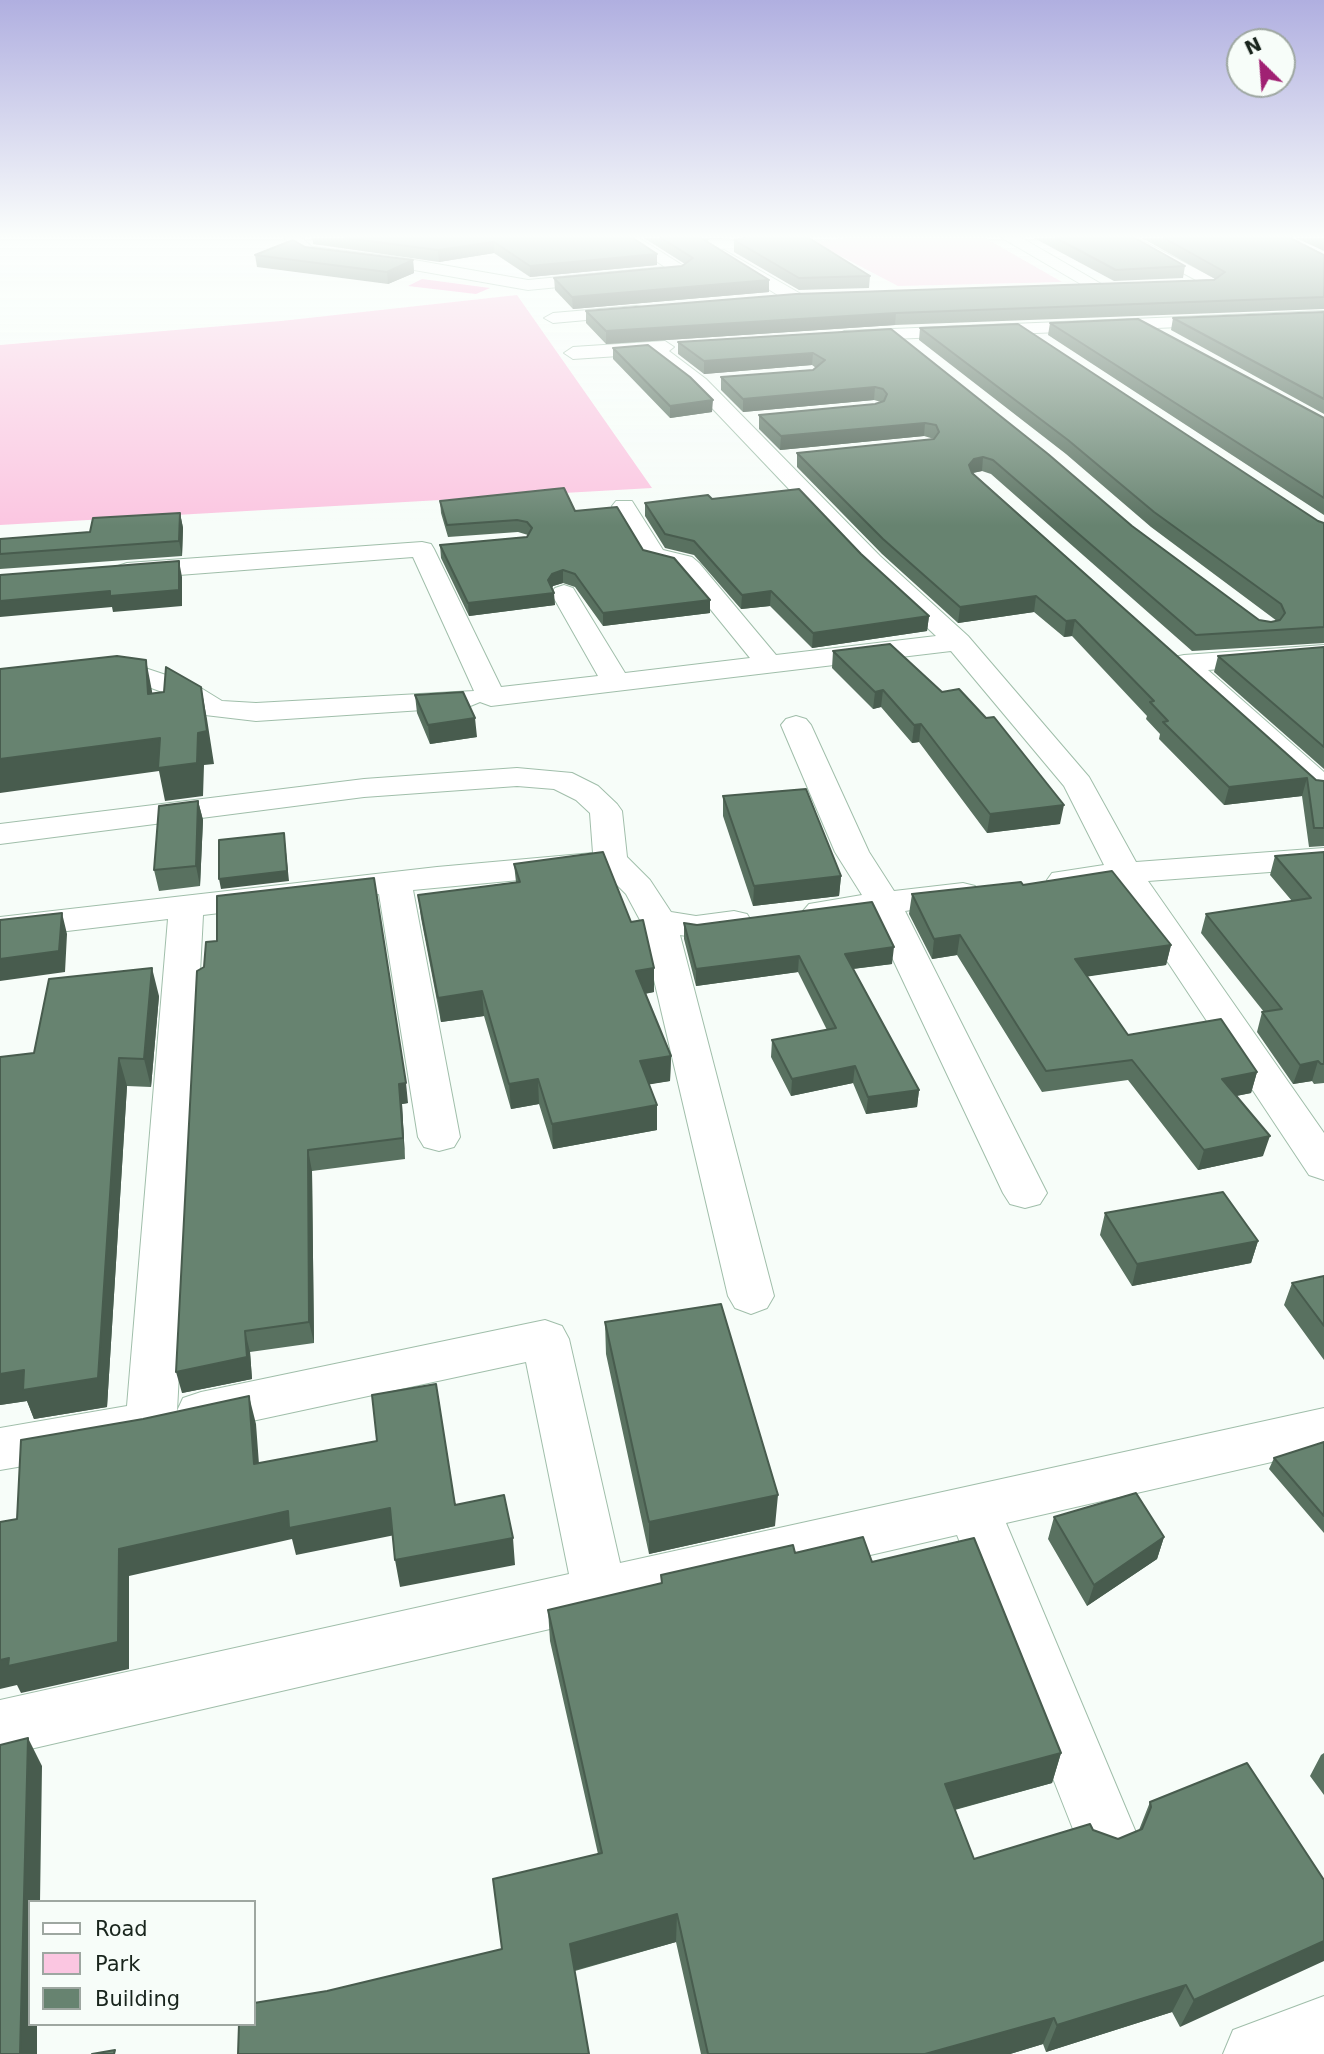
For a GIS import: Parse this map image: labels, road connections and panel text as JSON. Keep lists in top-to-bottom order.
{
  "legend": ["Road", "Park", "Building"],
  "north": "top left"
}
